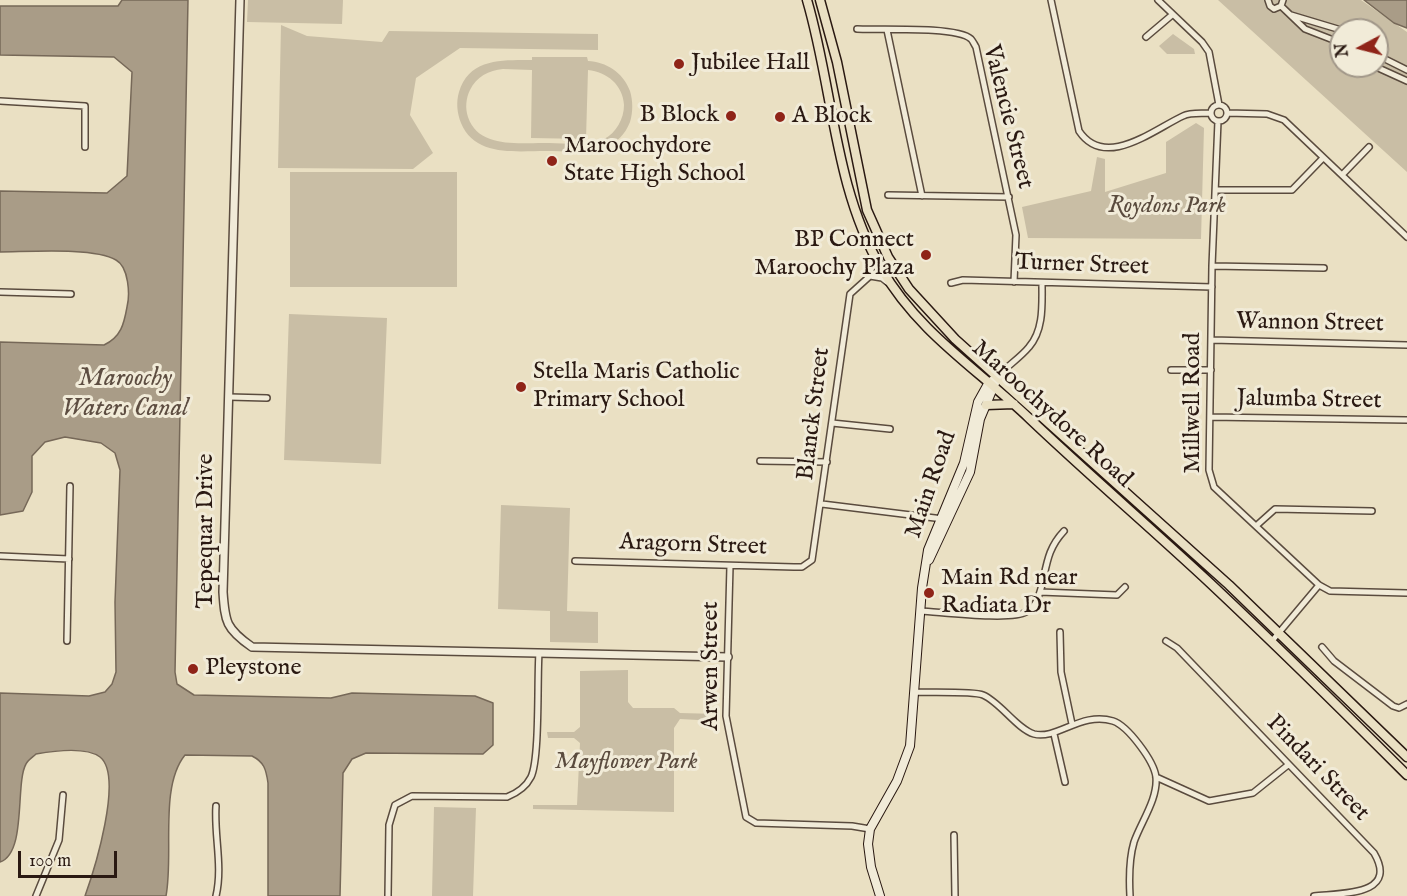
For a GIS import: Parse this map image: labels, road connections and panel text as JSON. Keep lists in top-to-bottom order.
{
  "streets": {
    "main road": ["Maroochydore Road", "Main Road"],
    "street": [
      "Valencie Street",
      "Turner Street",
      "Wannon Street",
      "Jalumba Street",
      "Millwell Road",
      "Blanck Street",
      "Tepequar Drive",
      "Aragorn Street",
      "Arwen Street",
      "Pindari Street"
    ]
  },
  "crossings": [
    ["Valencie Street", "Turner Street"],
    ["Turner Street", "Millwell Road"],
    ["Wannon Street", "Millwell Road"],
    ["Jalumba Street", "Millwell Road"],
    ["Blanck Street", "Aragorn Street"],
    ["Maroochydore Road", "Main Road"],
    ["Main Road", "Arwen Street"],
    ["Tepequar Drive", "Arwen Street"],
    ["Aragorn Street", "Arwen Street"]
  ],
  "water": ["Maroochy Waters Canal"],
  "parks": ["Roydons Park", "Mayflower Park"],
  "places": [
    "Jubilee Hall",
    "B Block",
    "A Block",
    "Maroochydore State High School",
    "BP Connect Maroochy Plaza",
    "Stella Maris Catholic Primary School",
    "Main Rd near Radiata Dr",
    "Pleystone"
  ],
  "scale_bar": "100 m",
  "north": "left"
}
